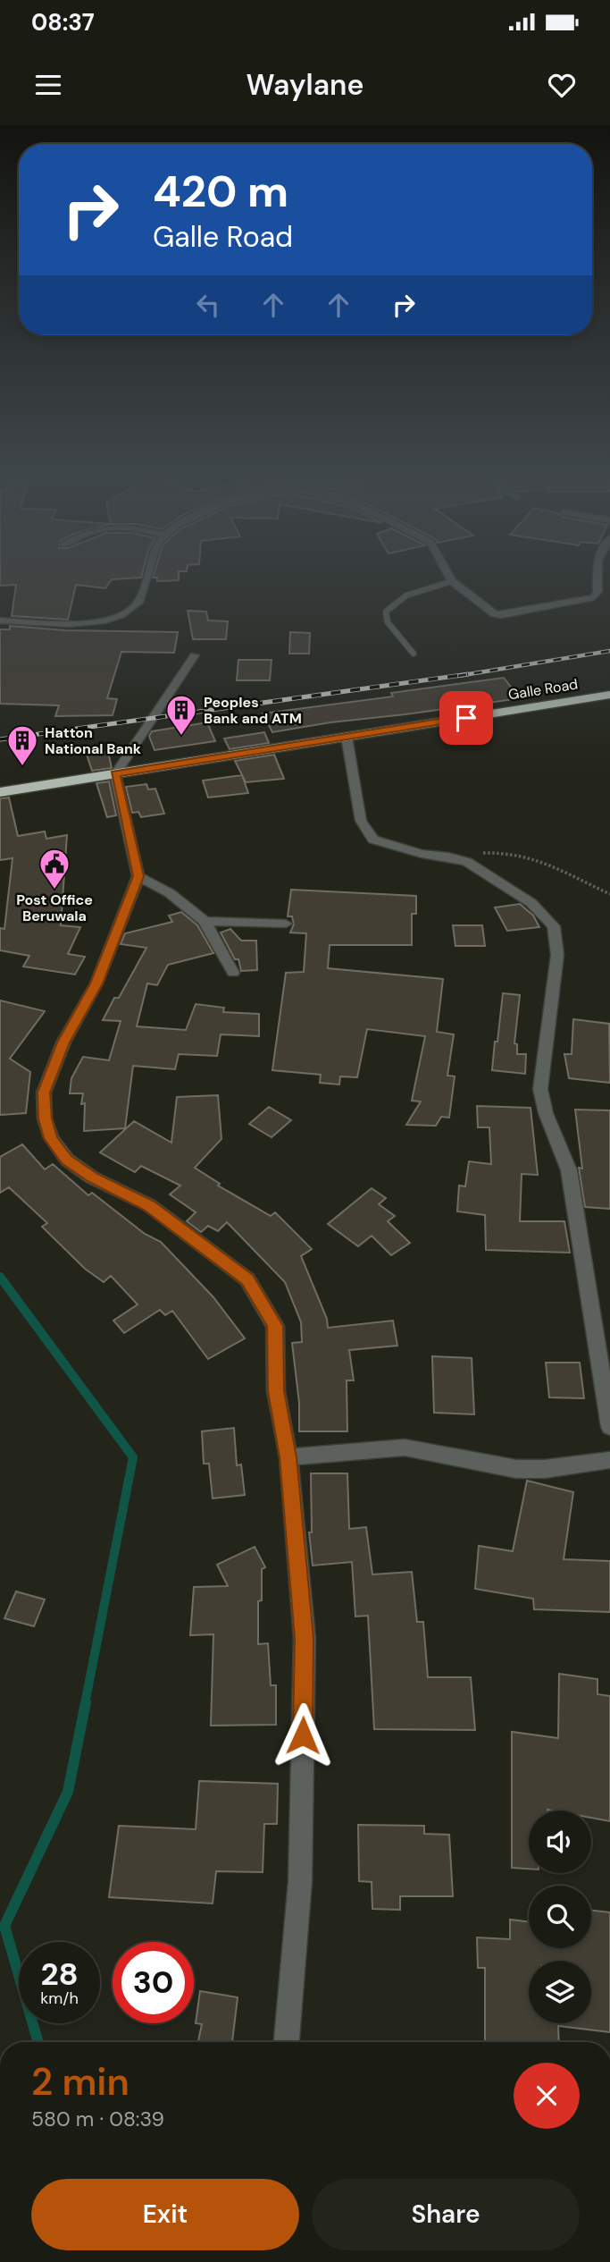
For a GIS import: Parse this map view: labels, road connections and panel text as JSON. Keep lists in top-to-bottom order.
{
  "streets": {
    "highway": ["Galle Road"]
  },
  "places": {
    "building": ["Peoples Bank and ATM", "Hatton National Bank"],
    "public building": ["Post Office Beruwala"]
  },
  "page": {
    "status": "08:37",
    "header": "Waylane",
    "turn": ["420 m", "Galle Road"],
    "speed": "28 km/h",
    "limit": "30",
    "heading": ["2 min", "580 m · 08:39"],
    "buttons": ["Exit", "Share"]
  }
}
